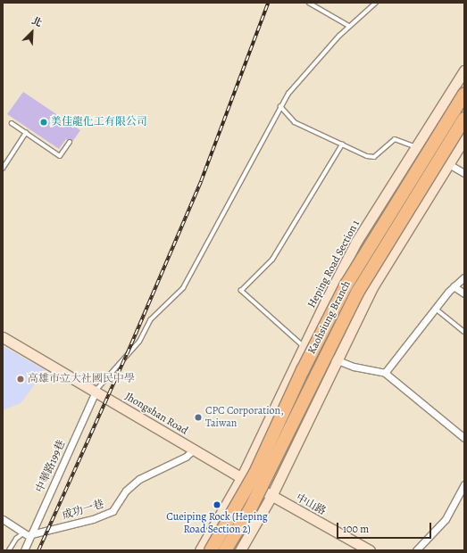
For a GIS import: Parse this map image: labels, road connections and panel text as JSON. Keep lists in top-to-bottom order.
{
  "streets": {
    "highway": ["Kaohsiung Branch"],
    "street": [
      "Heping Road Section 1",
      "Jhongshan Road",
      "中華路199巷",
      "中山路",
      "成功一巷"
    ]
  },
  "crossings": [
    ["Heping Road Section 1", "Jhongshan Road"],
    ["Heping Road Section 1", "中山路"],
    ["Jhongshan Road", "中華路199巷"],
    ["Jhongshan Road", "中山路"],
    ["Jhongshan Road", "成功一巷"],
    ["中華路199巷", "成功一巷"]
  ],
  "places": [
    "美佳龍化工有限公司",
    "高雄市立大社國民中學",
    "CPC Corporation, Taiwan",
    "Cueiping Rock (Heping Road Section 2)"
  ],
  "scale_bar": "100 m",
  "north": "top right"
}
